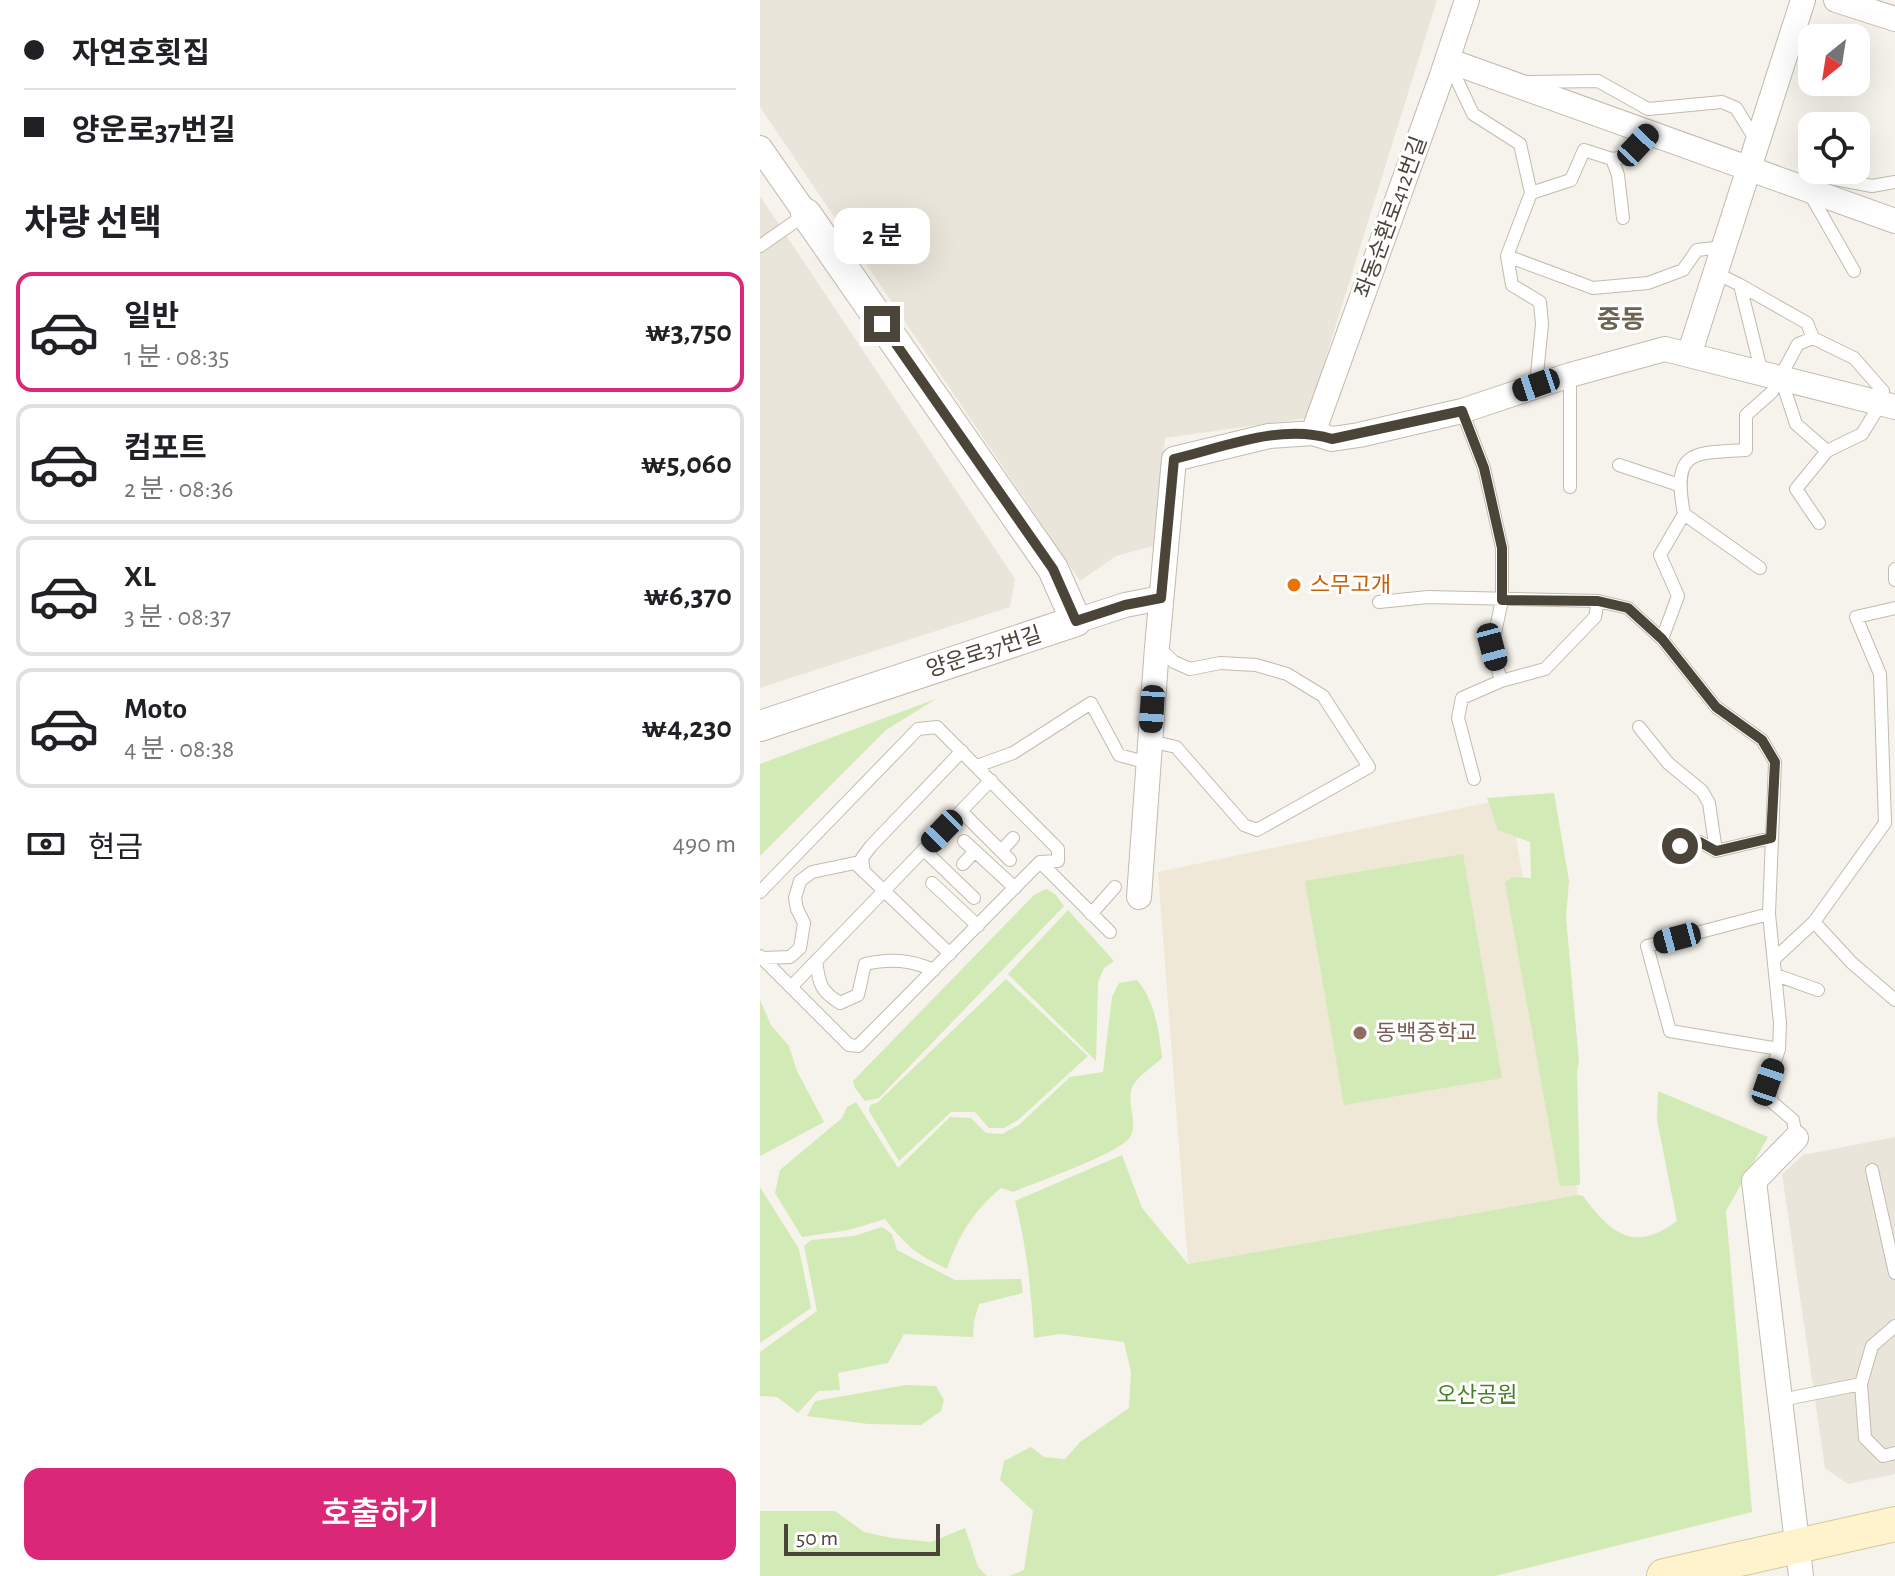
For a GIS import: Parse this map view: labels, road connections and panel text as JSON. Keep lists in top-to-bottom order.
{
  "streets": {
    "street": ["좌동순환로412번길", "양운로37번길"]
  },
  "districts": ["중동"],
  "parks": ["오산공원"],
  "places": ["스무고개", "동백중학교"],
  "scale_bar": "50 m",
  "north": "bottom left",
  "page": {
    "banner": ["자연호횟집", "양운로37번길"],
    "heading": "차량 선택",
    "bubble": "2 분",
    "list": [
      {
        "name": "일반",
        "note": "1 분 · 08:35",
        "value": "₩3,750"
      },
      {
        "name": "컴포트",
        "note": "2 분 · 08:36",
        "value": "₩5,060"
      },
      {
        "name": "XL",
        "note": "3 분 · 08:37",
        "value": "₩6,370"
      },
      {
        "name": "Moto",
        "note": "4 분 · 08:38",
        "value": "₩4,230"
      }
    ],
    "pay": ["현금", "490 m"],
    "buttons": "호출하기",
    "scale": "50 m"
  }
}
